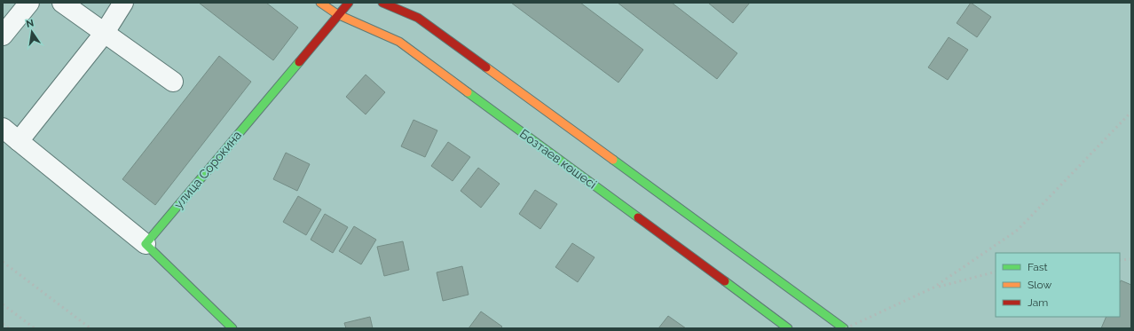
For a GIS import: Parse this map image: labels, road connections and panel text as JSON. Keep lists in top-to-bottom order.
{
  "streets": {
    "main road": ["Бозтаев көшесі", "улица Сорокина"]
  },
  "crossings": [
    ["Бозтаев көшесі", "улица Сорокина"]
  ],
  "legend": ["Fast", "Slow", "Jam"],
  "north": "top"
}
